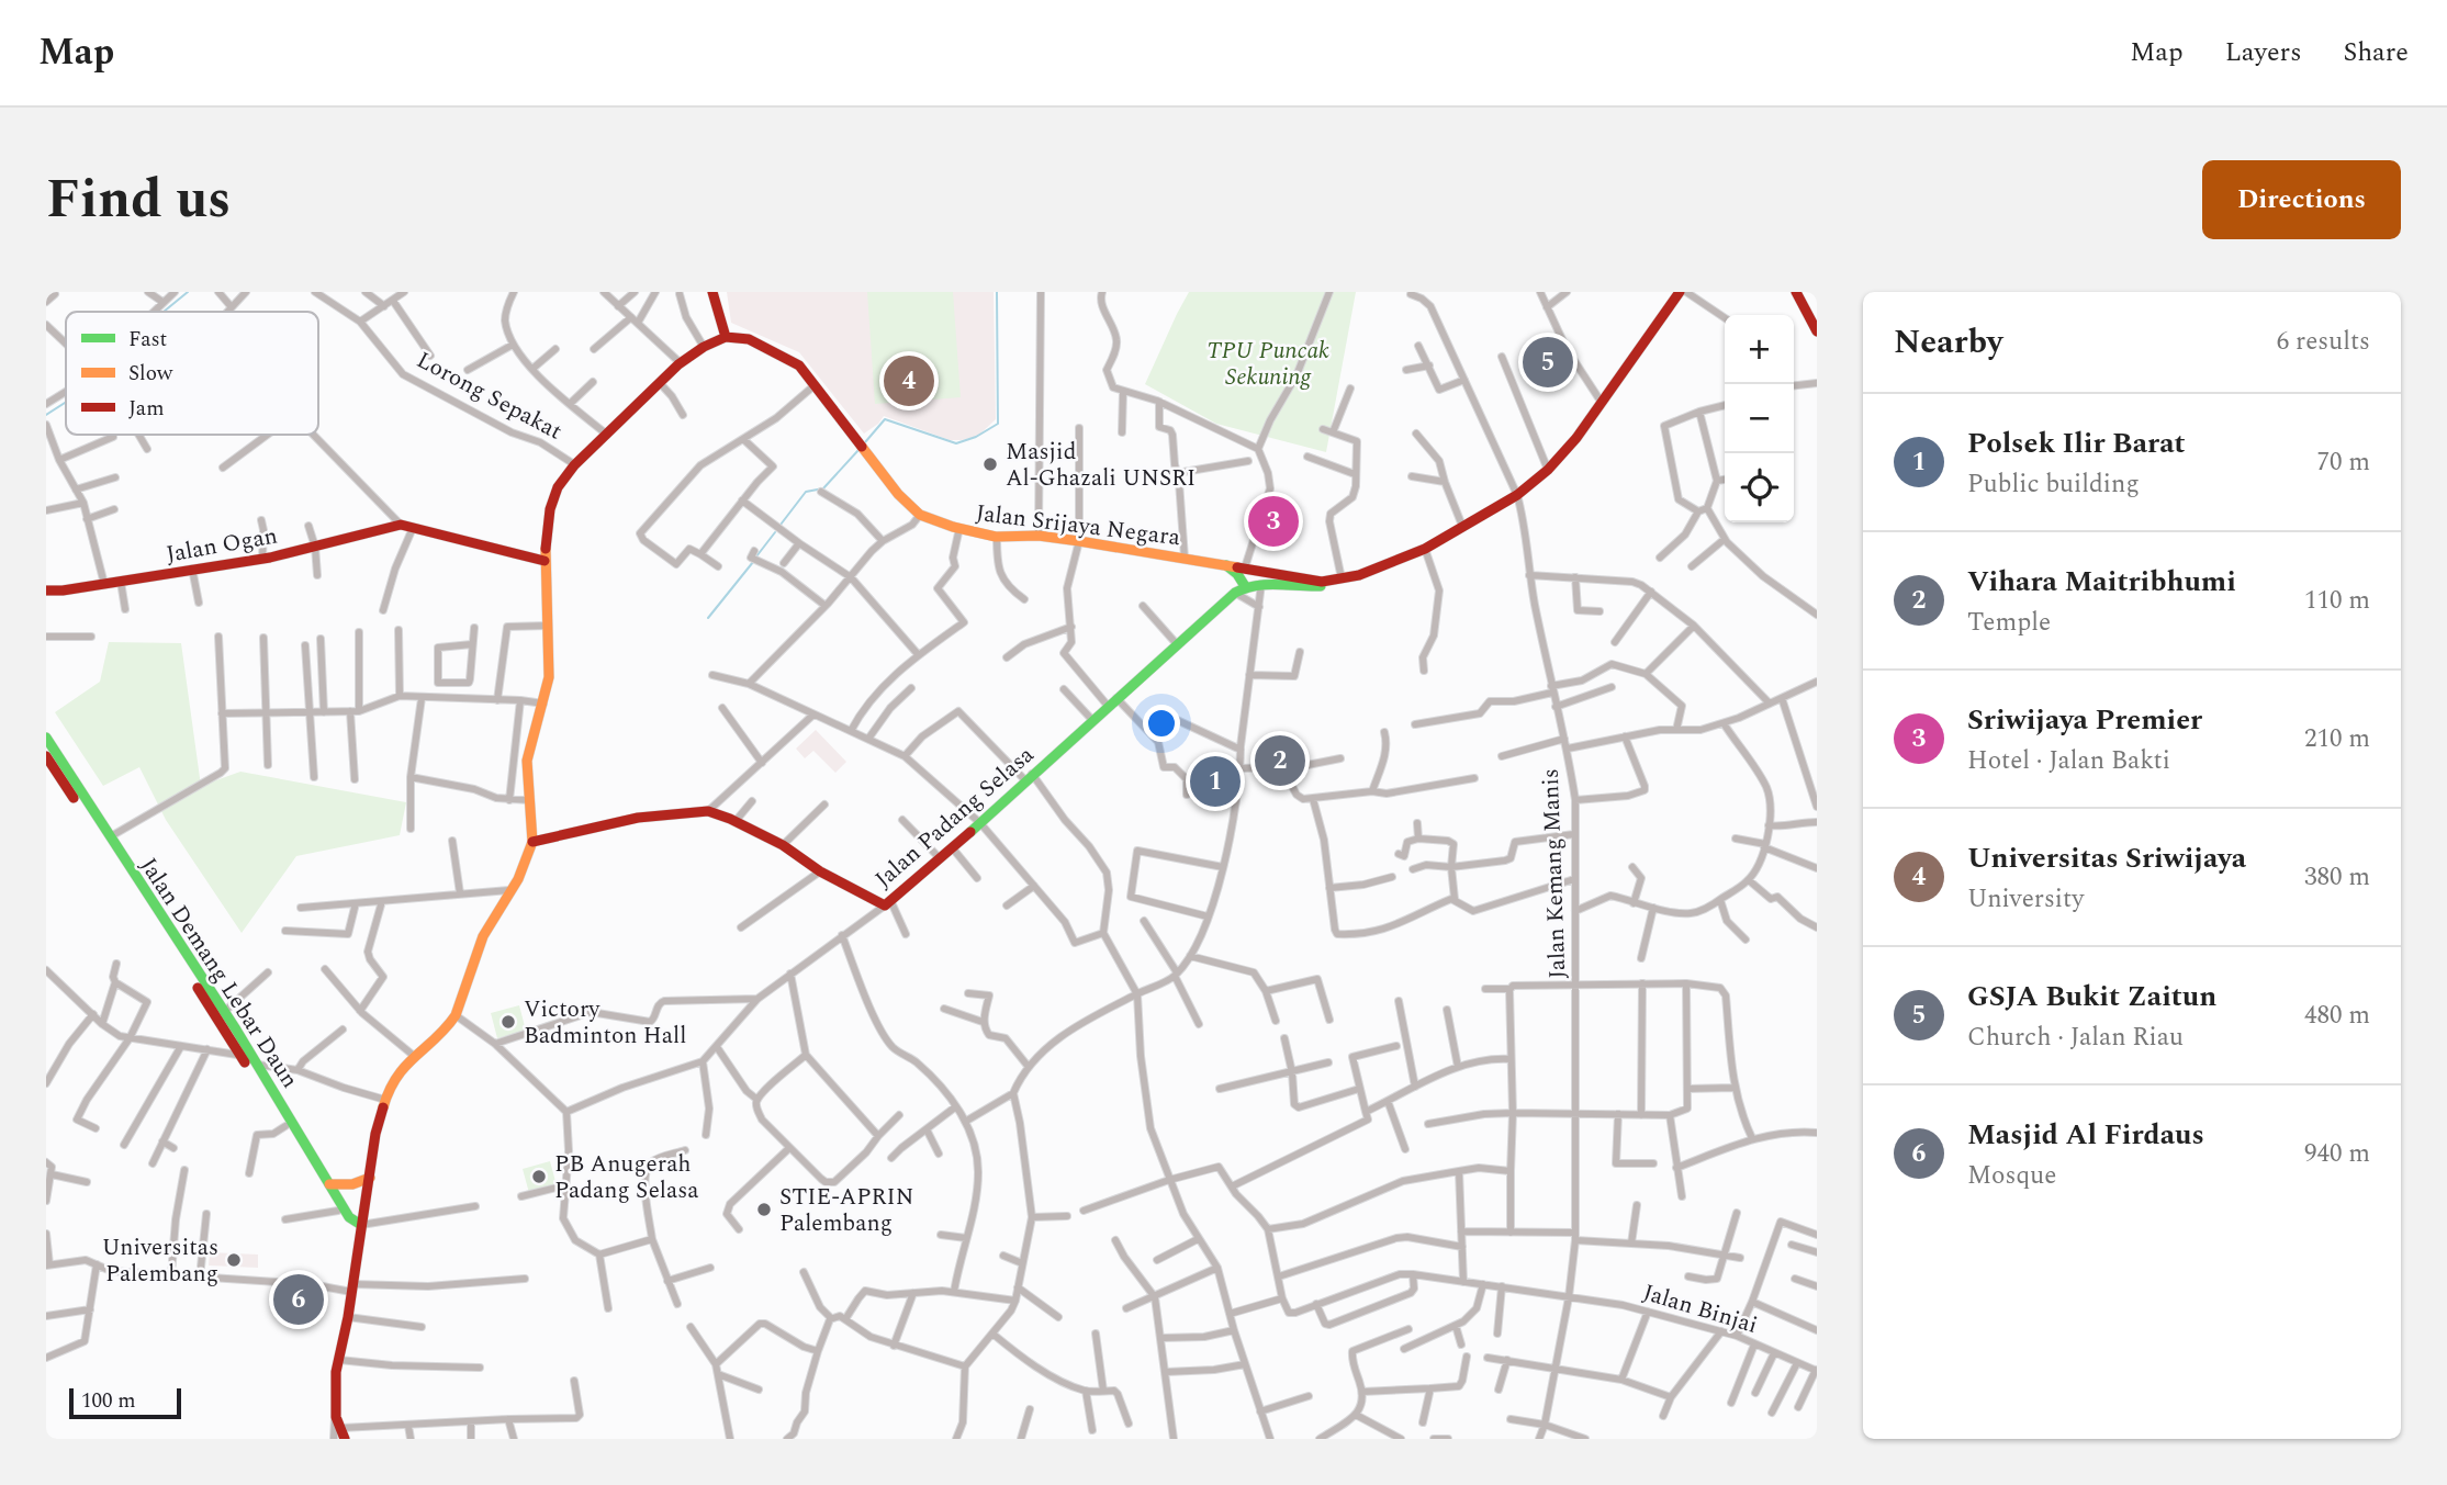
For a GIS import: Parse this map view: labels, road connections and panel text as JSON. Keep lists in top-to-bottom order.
{
  "streets": {
    "main road": [
      "Jalan Srijaya Negara",
      "Jalan Ogan",
      "Jalan Padang Selasa",
      "Jalan Demang Lebar Daun"
    ],
    "street": ["Lorong Sepakat", "Jalan Kemang Manis", "Jalan Binjai"]
  },
  "crossings": [
    ["Jalan Srijaya Negara", "Jalan Padang Selasa"],
    ["Jalan Kemang Manis", "Jalan Binjai"]
  ],
  "parks": ["TPU Puncak Sekuning"],
  "places": [
    "Masjid Al-Ghazali UNSRI",
    "Victory Badminton Hall",
    "PB Anugerah Padang Selasa",
    "STIE-APRIN Palembang",
    "Universitas Palembang"
  ],
  "legend": ["Fast", "Slow", "Jam"],
  "scale_bar": "100 m",
  "page": {
    "header": "Map",
    "nav": ["Map", "Layers", "Share"],
    "title": "Find us",
    "buttons": "Directions",
    "heading": ["Nearby", "6 results"],
    "map_buttons": ["+", "−"],
    "pins": [
      "5",
      "4",
      "3",
      "2",
      "1",
      "6"
    ],
    "list": [
      {
        "mark": "1",
        "name": "Polsek Ilir Barat",
        "note": "Public building",
        "value": "70 m"
      },
      {
        "mark": "2",
        "name": "Vihara Maitribhumi",
        "note": "Temple",
        "value": "110 m"
      },
      {
        "mark": "3",
        "name": "Sriwijaya Premier",
        "note": "Hotel · Jalan Bakti",
        "value": "210 m"
      },
      {
        "mark": "4",
        "name": "Universitas Sriwijaya",
        "note": "University",
        "value": "380 m"
      },
      {
        "mark": "5",
        "name": "GSJA Bukit Zaitun",
        "note": "Church · Jalan Riau",
        "value": "480 m"
      },
      {
        "mark": "6",
        "name": "Masjid Al Firdaus",
        "note": "Mosque",
        "value": "940 m"
      }
    ],
    "scale": "100 m"
  }
}
